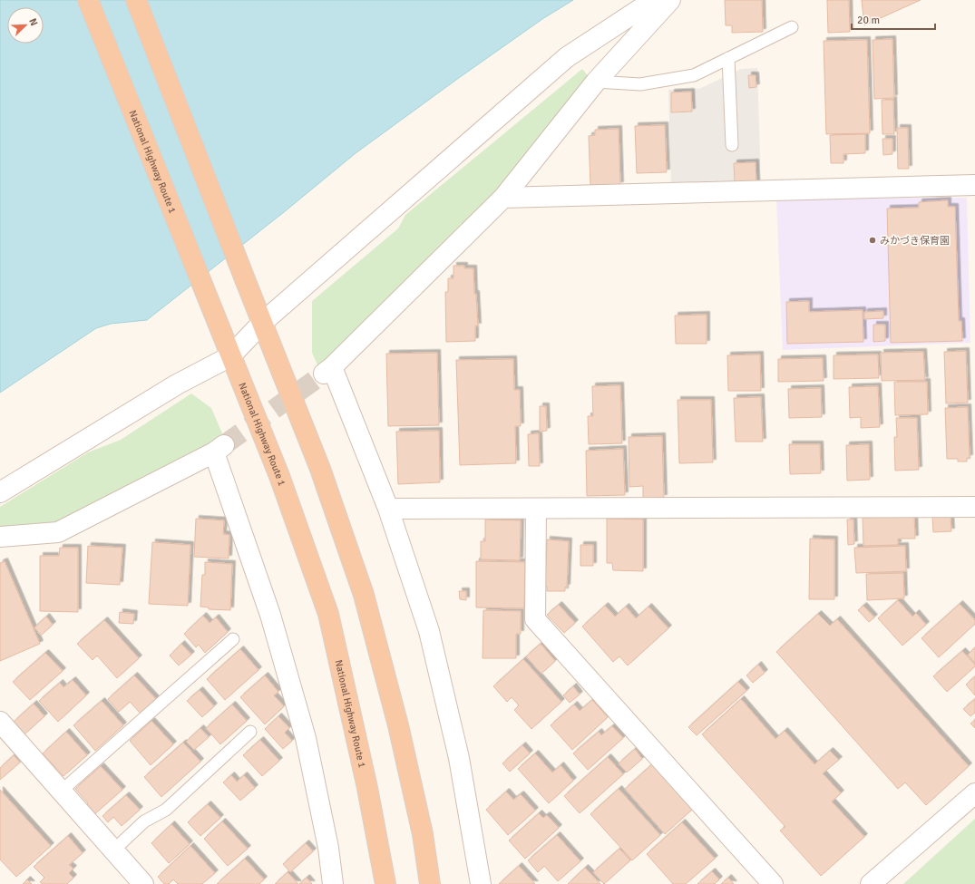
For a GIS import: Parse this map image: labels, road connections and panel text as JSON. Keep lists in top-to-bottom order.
{
  "streets": {
    "highway": ["National Highway Route 1"]
  },
  "places": ["みかづき保育園"],
  "scale_bar": "20 m",
  "north": "top right"
}
